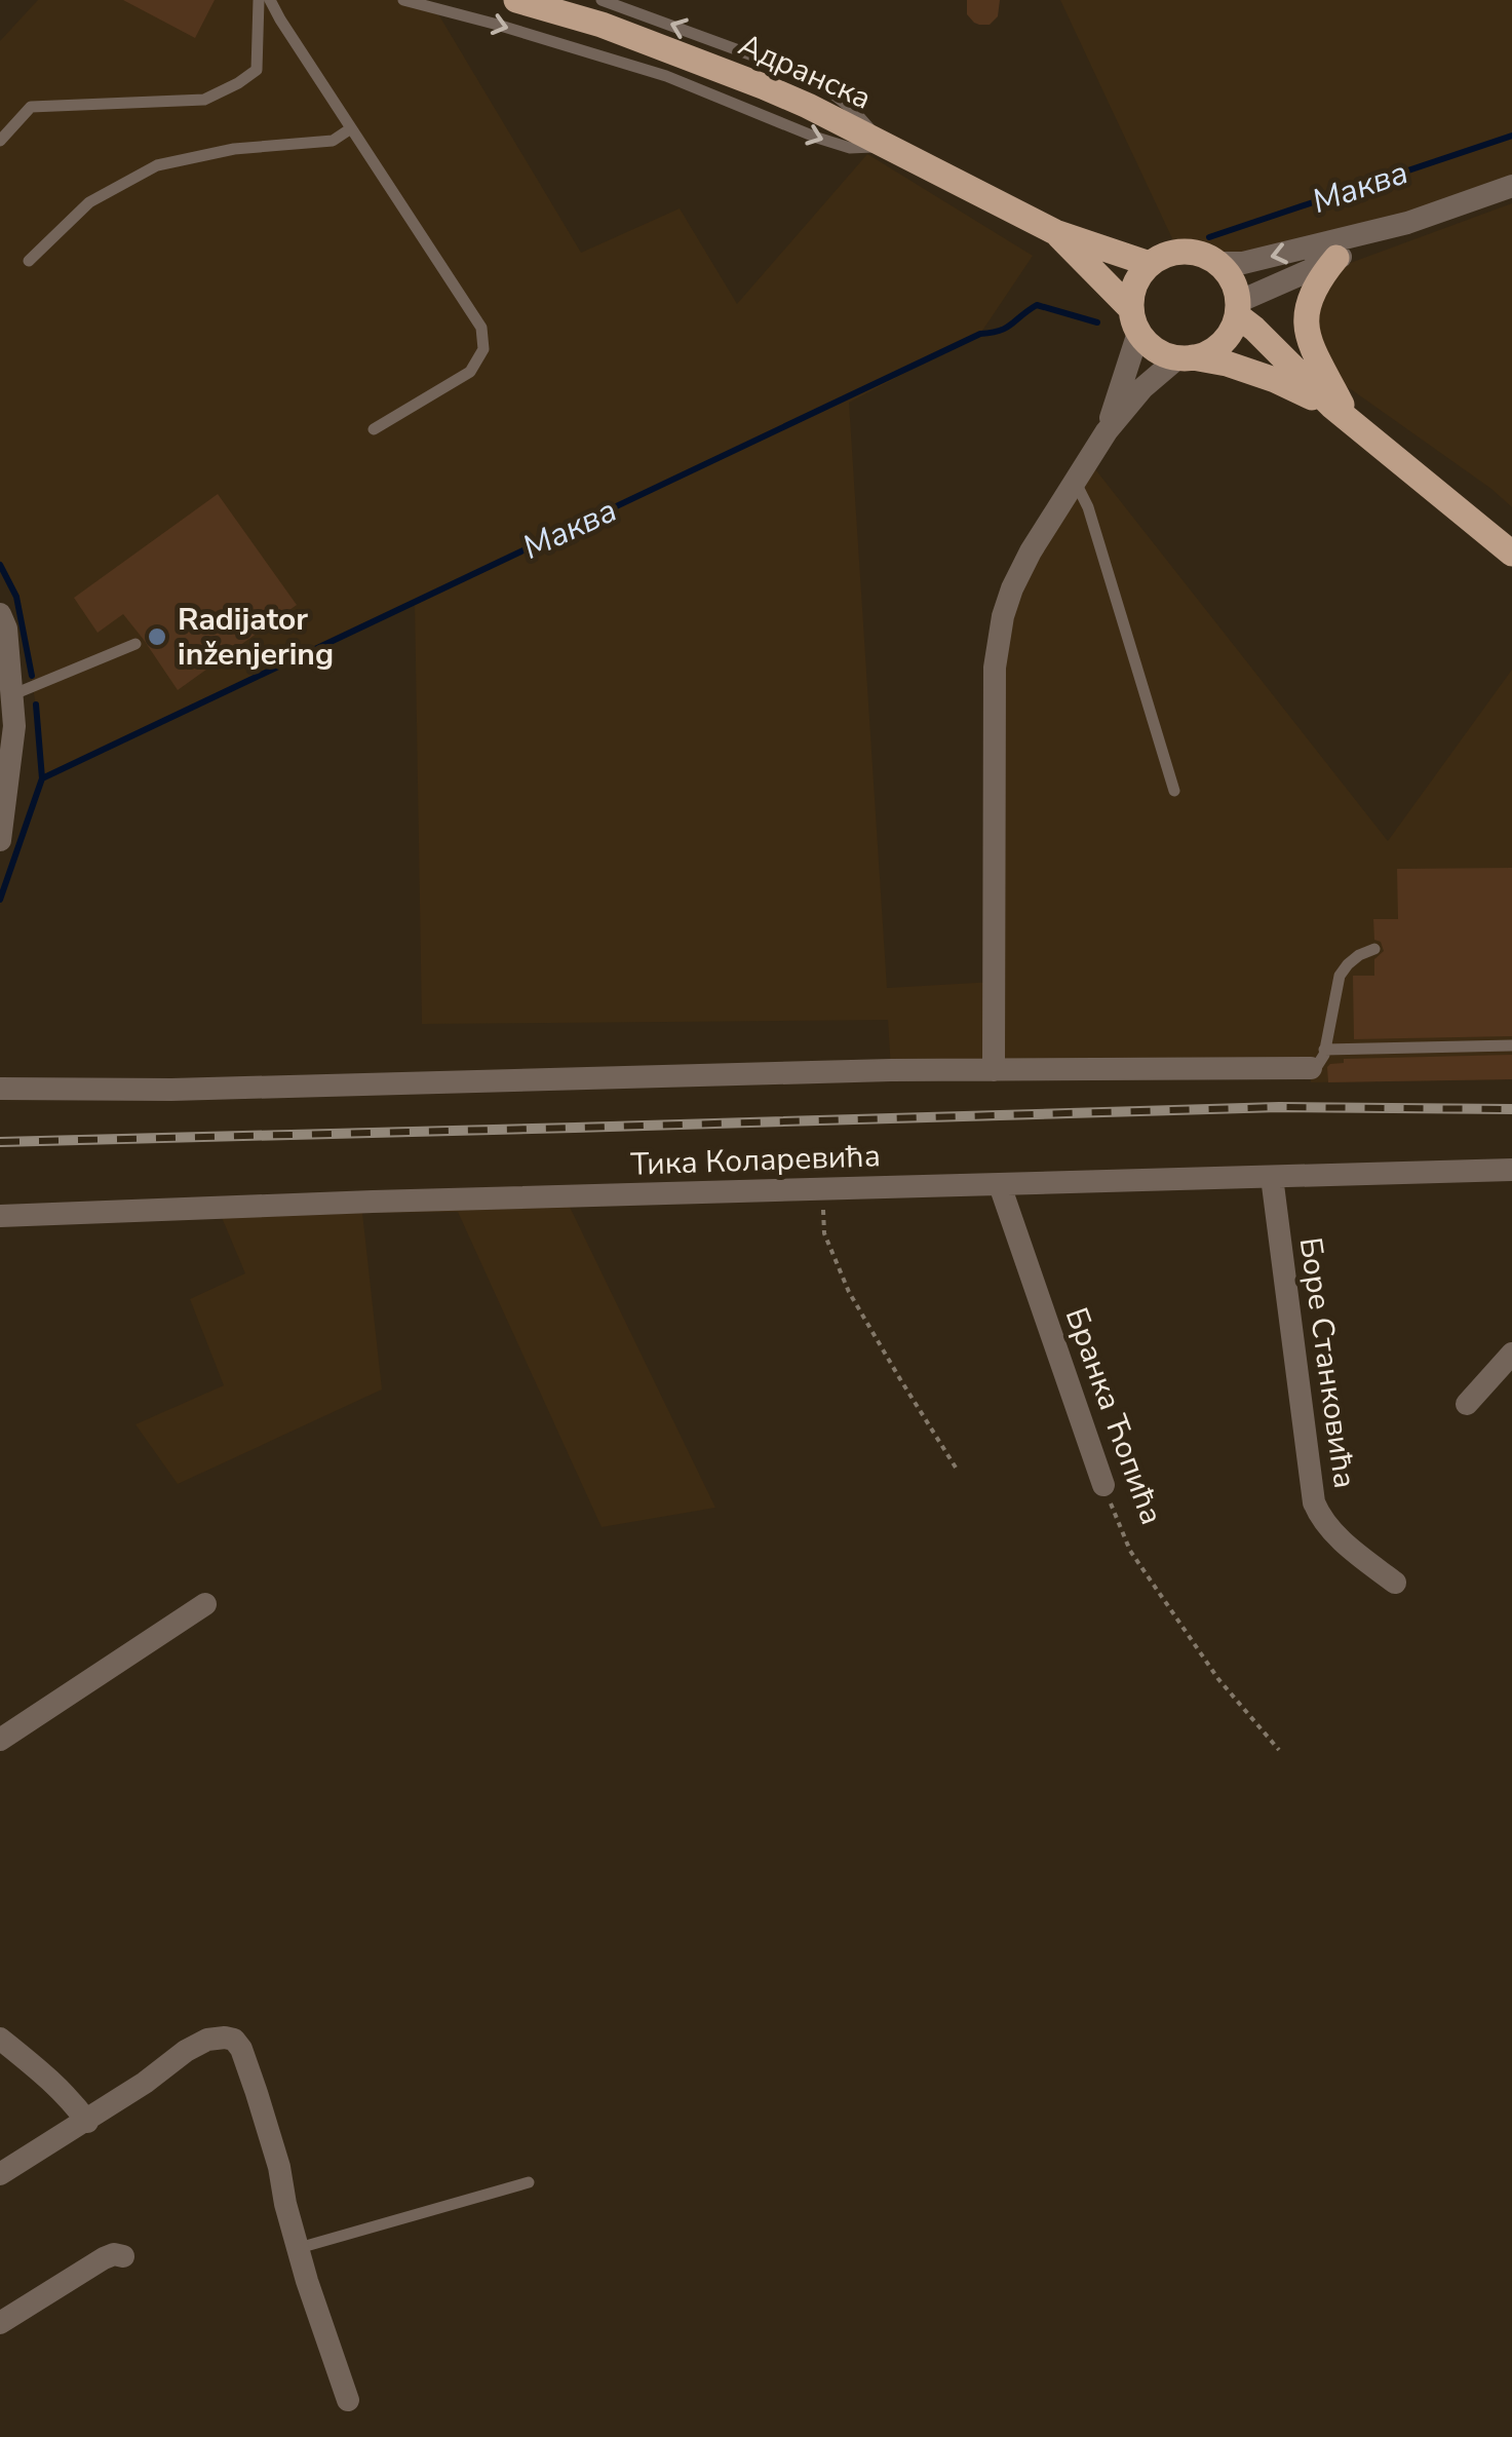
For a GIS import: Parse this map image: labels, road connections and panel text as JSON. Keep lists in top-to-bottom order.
{
  "streets": {
    "main road": ["Адранска"],
    "street": ["Тика Коларевића", "Боре Станковића", "Бранка Ћопића"]
  },
  "crossings": [
    ["Тика Коларевића", "Боре Станковића"],
    ["Тика Коларевића", "Бранка Ћопића"]
  ],
  "water": ["Маква"],
  "places": ["Radijator inženjering"]
}
